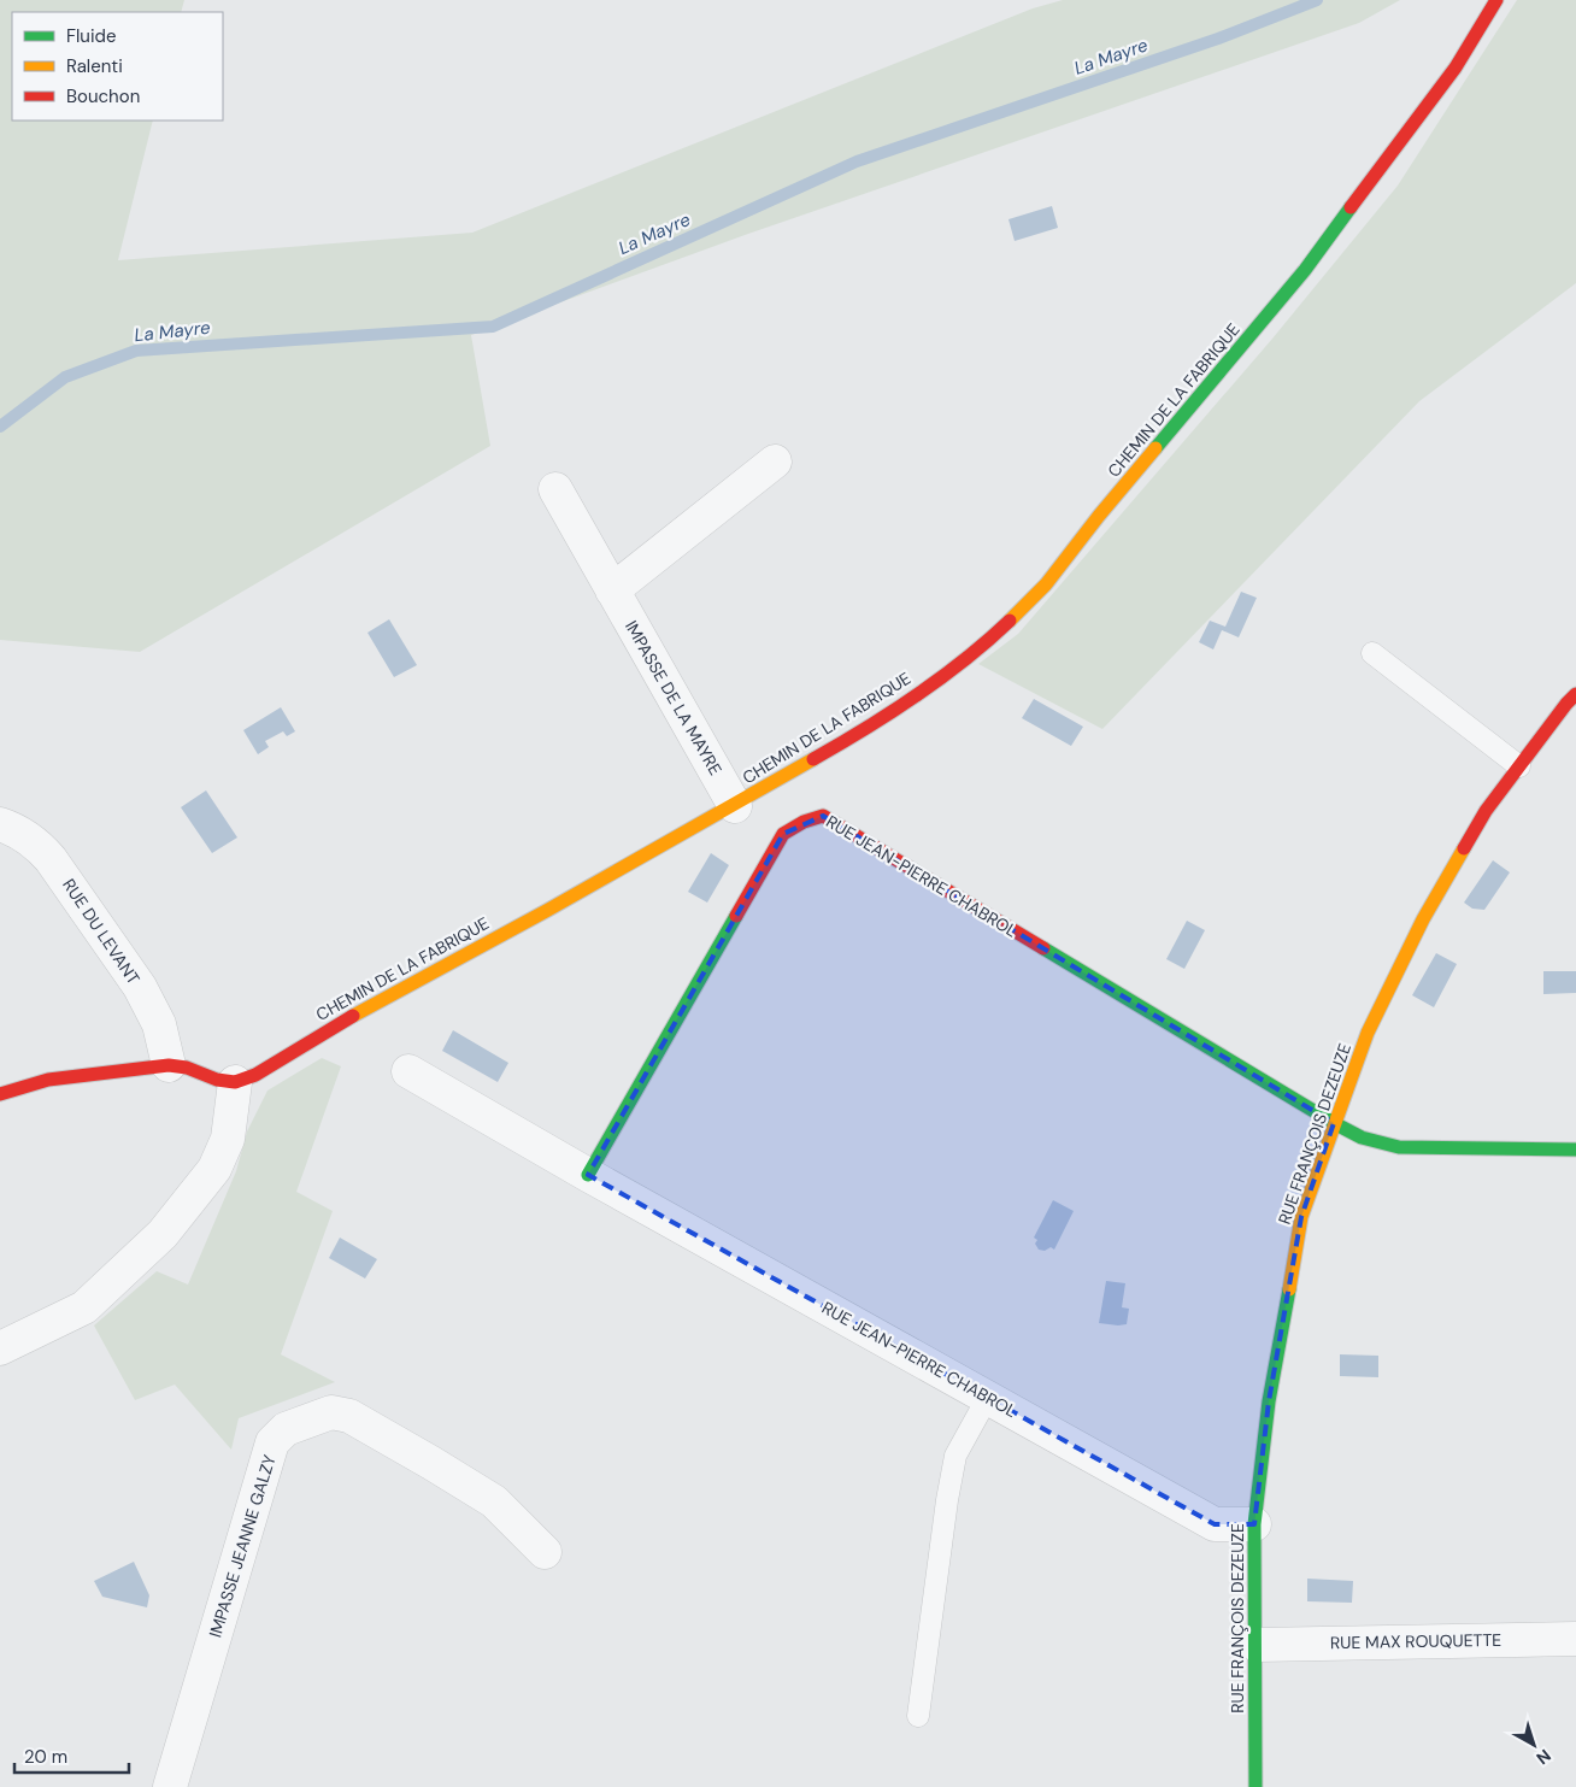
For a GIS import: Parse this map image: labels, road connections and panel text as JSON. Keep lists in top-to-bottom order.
{
  "streets": {
    "street": [
      "CHEMIN DE LA FABRIQUE",
      "IMPASSE DE LA MAYRE",
      "RUE JEAN-PIERRE CHABROL",
      "RUE DU LEVANT",
      "RUE FRANÇOIS DEZEUZE",
      "IMPASSE JEANNE GALZY",
      "RUE MAX ROUQUETTE"
    ]
  },
  "crossings": [
    ["CHEMIN DE LA FABRIQUE", "IMPASSE DE LA MAYRE"],
    ["RUE JEAN-PIERRE CHABROL", "RUE FRANÇOIS DEZEUZE"],
    ["RUE FRANÇOIS DEZEUZE", "RUE MAX ROUQUETTE"]
  ],
  "water": ["La Mayre"],
  "legend": ["Fluide", "Ralenti", "Bouchon"],
  "scale_bar": "20 m",
  "north": "bottom right"
}
